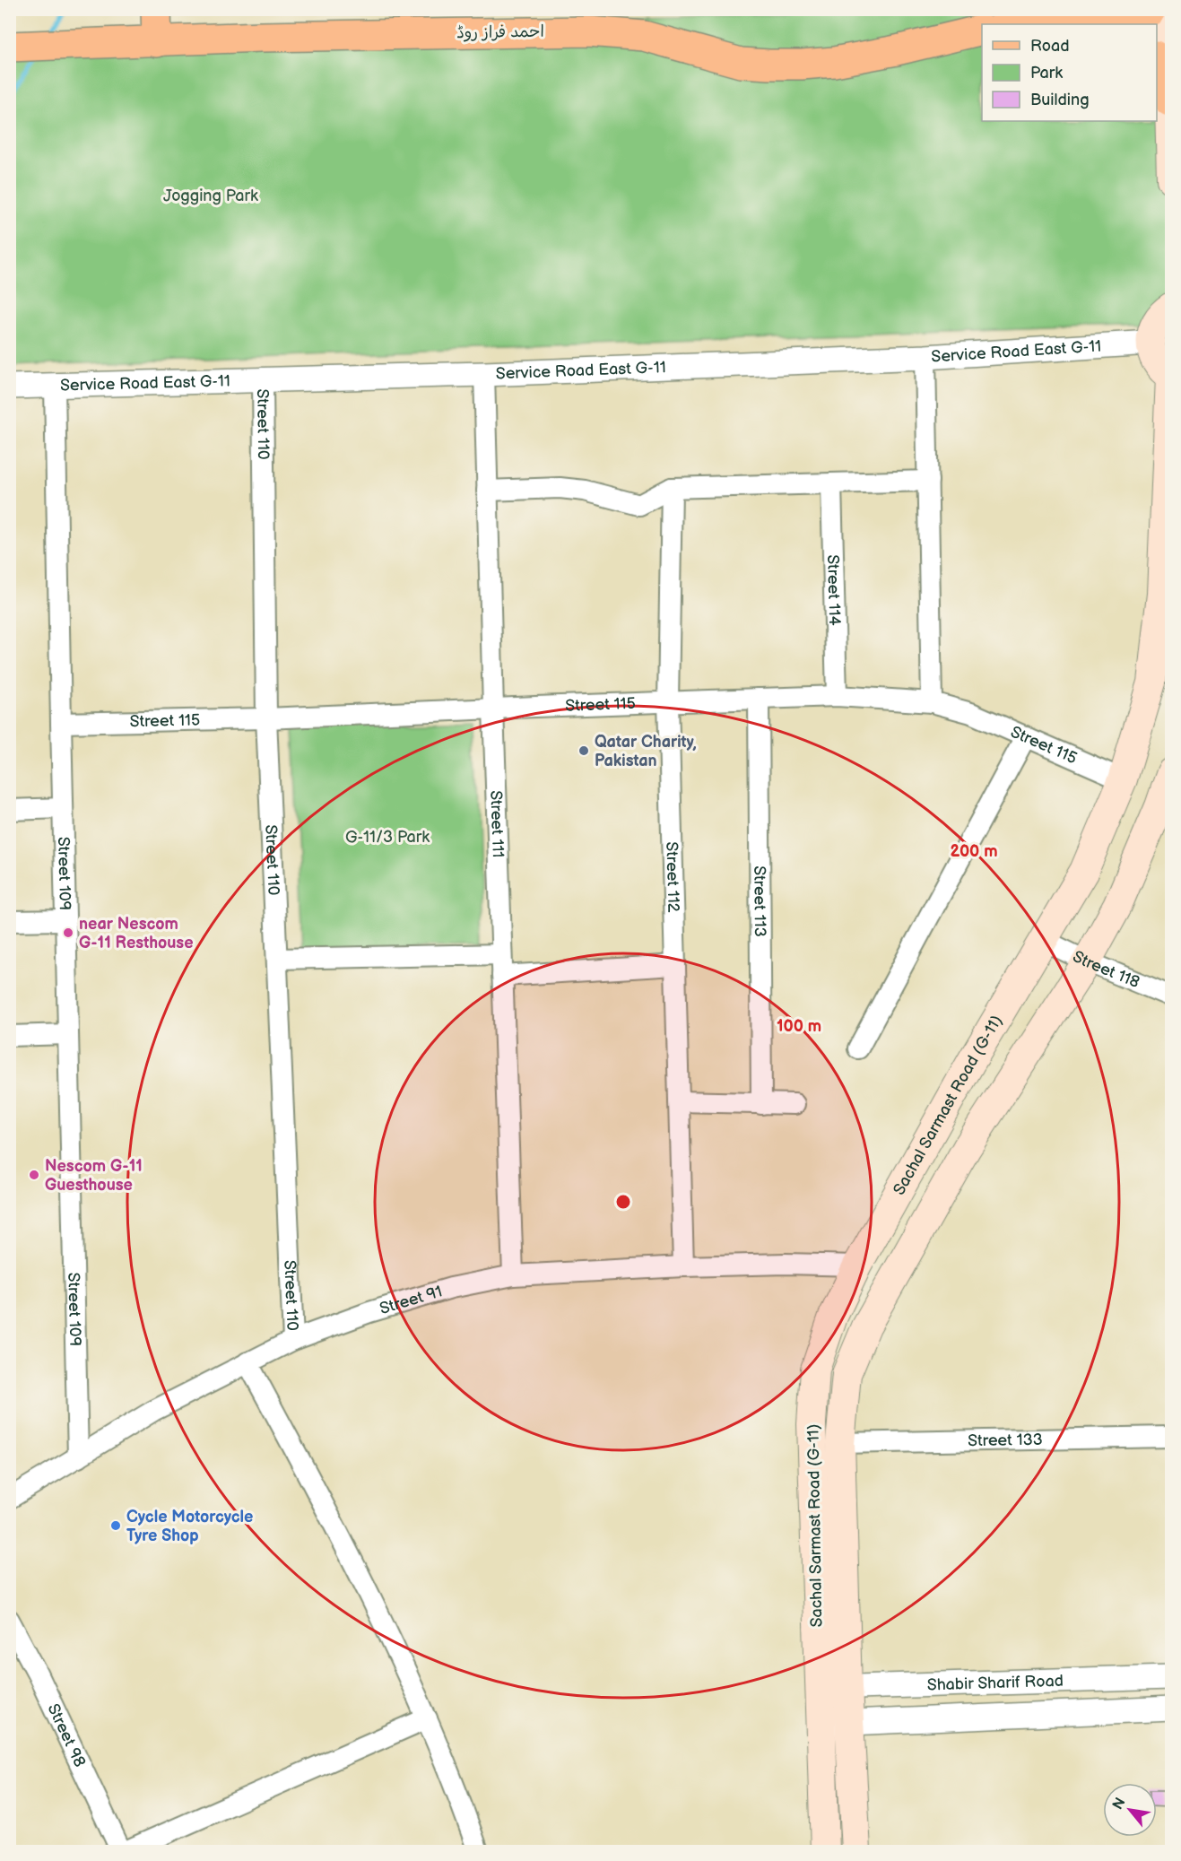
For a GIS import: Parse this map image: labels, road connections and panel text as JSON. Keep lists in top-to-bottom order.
{
  "streets": {
    "main road": ["احمد فراز روڈ", "Sachal Sarmast Road (G-11)"],
    "street": [
      "Service Road East G-11",
      "Street 110",
      "Street 114",
      "Street 115",
      "Street 111",
      "Street 109",
      "Street 112",
      "Street 113",
      "Street 118",
      "Street 91",
      "Street 133",
      "Shabir Sharif Road",
      "Street 98"
    ]
  },
  "crossings": [
    ["Service Road East G-11", "Street 110"],
    ["Service Road East G-11", "Street 111"],
    ["Service Road East G-11", "Street 109"],
    ["Street 110", "Street 115"],
    ["Street 110", "Street 91"],
    ["Street 114", "Street 115"],
    ["Street 115", "Street 111"],
    ["Street 115", "Street 109"],
    ["Street 115", "Street 112"],
    ["Street 115", "Street 113"],
    ["Street 115", "Sachal Sarmast Road (G-11)"],
    ["Street 111", "Street 91"],
    ["Street 109", "Street 91"],
    ["Street 112", "Street 91"],
    ["Street 118", "Sachal Sarmast Road (G-11)"],
    ["Sachal Sarmast Road (G-11)", "Street 91"],
    ["Sachal Sarmast Road (G-11)", "Street 133"],
    ["Sachal Sarmast Road (G-11)", "Shabir Sharif Road"]
  ],
  "parks": ["Jogging Park", "G-11/3 Park"],
  "places": [
    "Qatar Charity, Pakistan",
    "near Nescom G-11 Resthouse",
    "Nescom G-11 Guesthouse",
    "Cycle Motorcycle Tyre Shop"
  ],
  "legend": ["Road", "Park", "Building"],
  "north": "top left",
  "rings": ["200 m", "100 m"]
}
